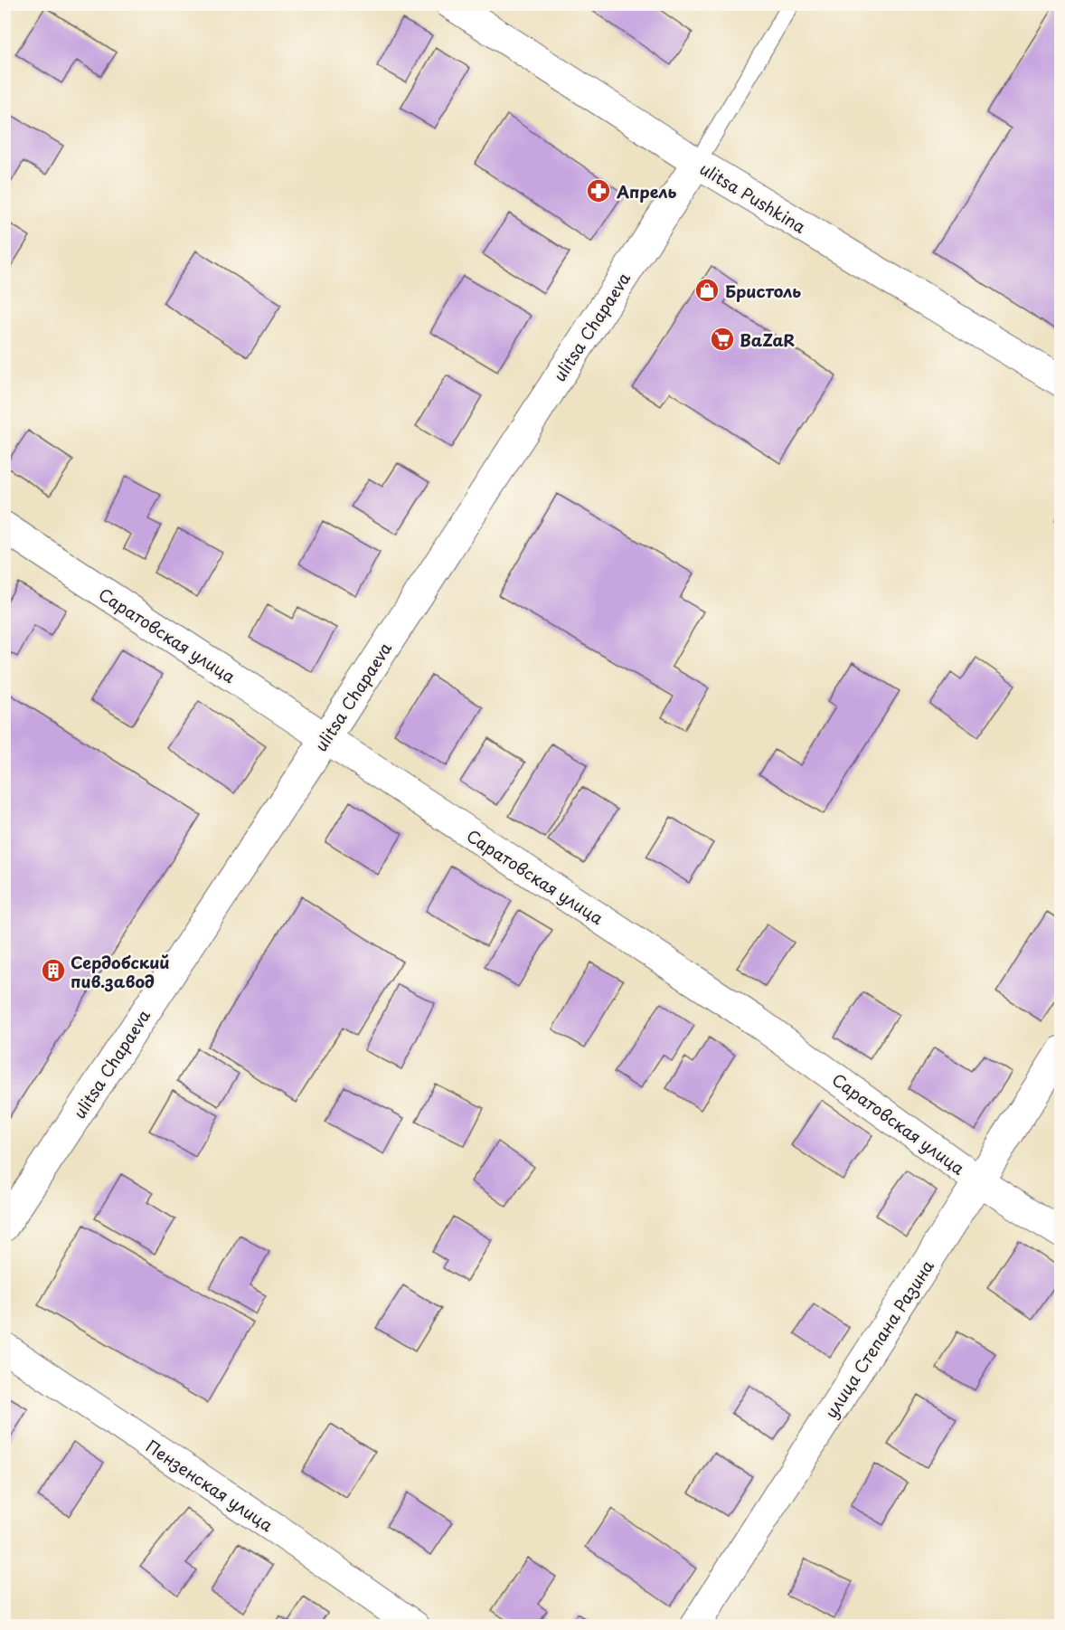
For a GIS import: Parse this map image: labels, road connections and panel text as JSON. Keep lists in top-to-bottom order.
{
  "streets": {
    "street": [
      "ulitsa Pushkina",
      "ulitsa Chapaeva",
      "Саратовская улица",
      "улица Степана Разина",
      "Пензенская улица"
    ]
  },
  "crossings": [
    ["ulitsa Pushkina", "ulitsa Chapaeva"],
    ["ulitsa Chapaeva", "Саратовская улица"],
    ["Саратовская улица", "улица Степана Разина"]
  ],
  "places": {
    "pharmacy": ["Апрель"],
    "shop": ["Бристоль"],
    "supermarket": ["BaZaR"],
    "building": ["Сердобский пив.завод"]
  }
}
